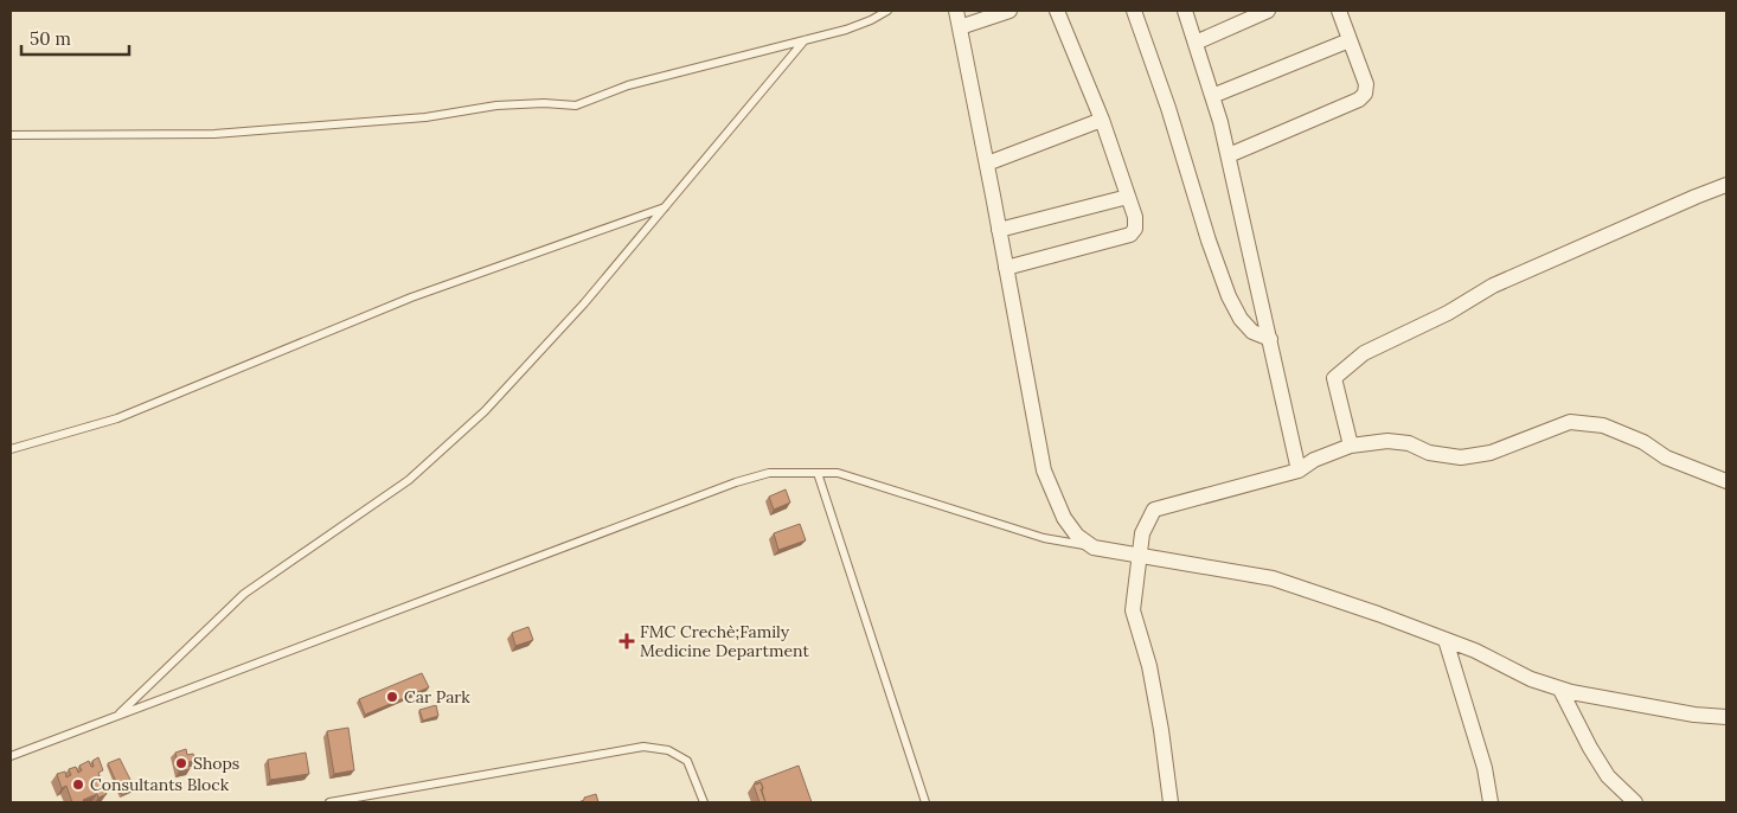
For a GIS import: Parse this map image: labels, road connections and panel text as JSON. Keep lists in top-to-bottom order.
{
  "places": {
    "health": ["FMC Crechè;Family Medicine Department"],
    "other": ["Car Park", "Shops", "Consultants Block"]
  },
  "scale_bar": "50 m"
}
